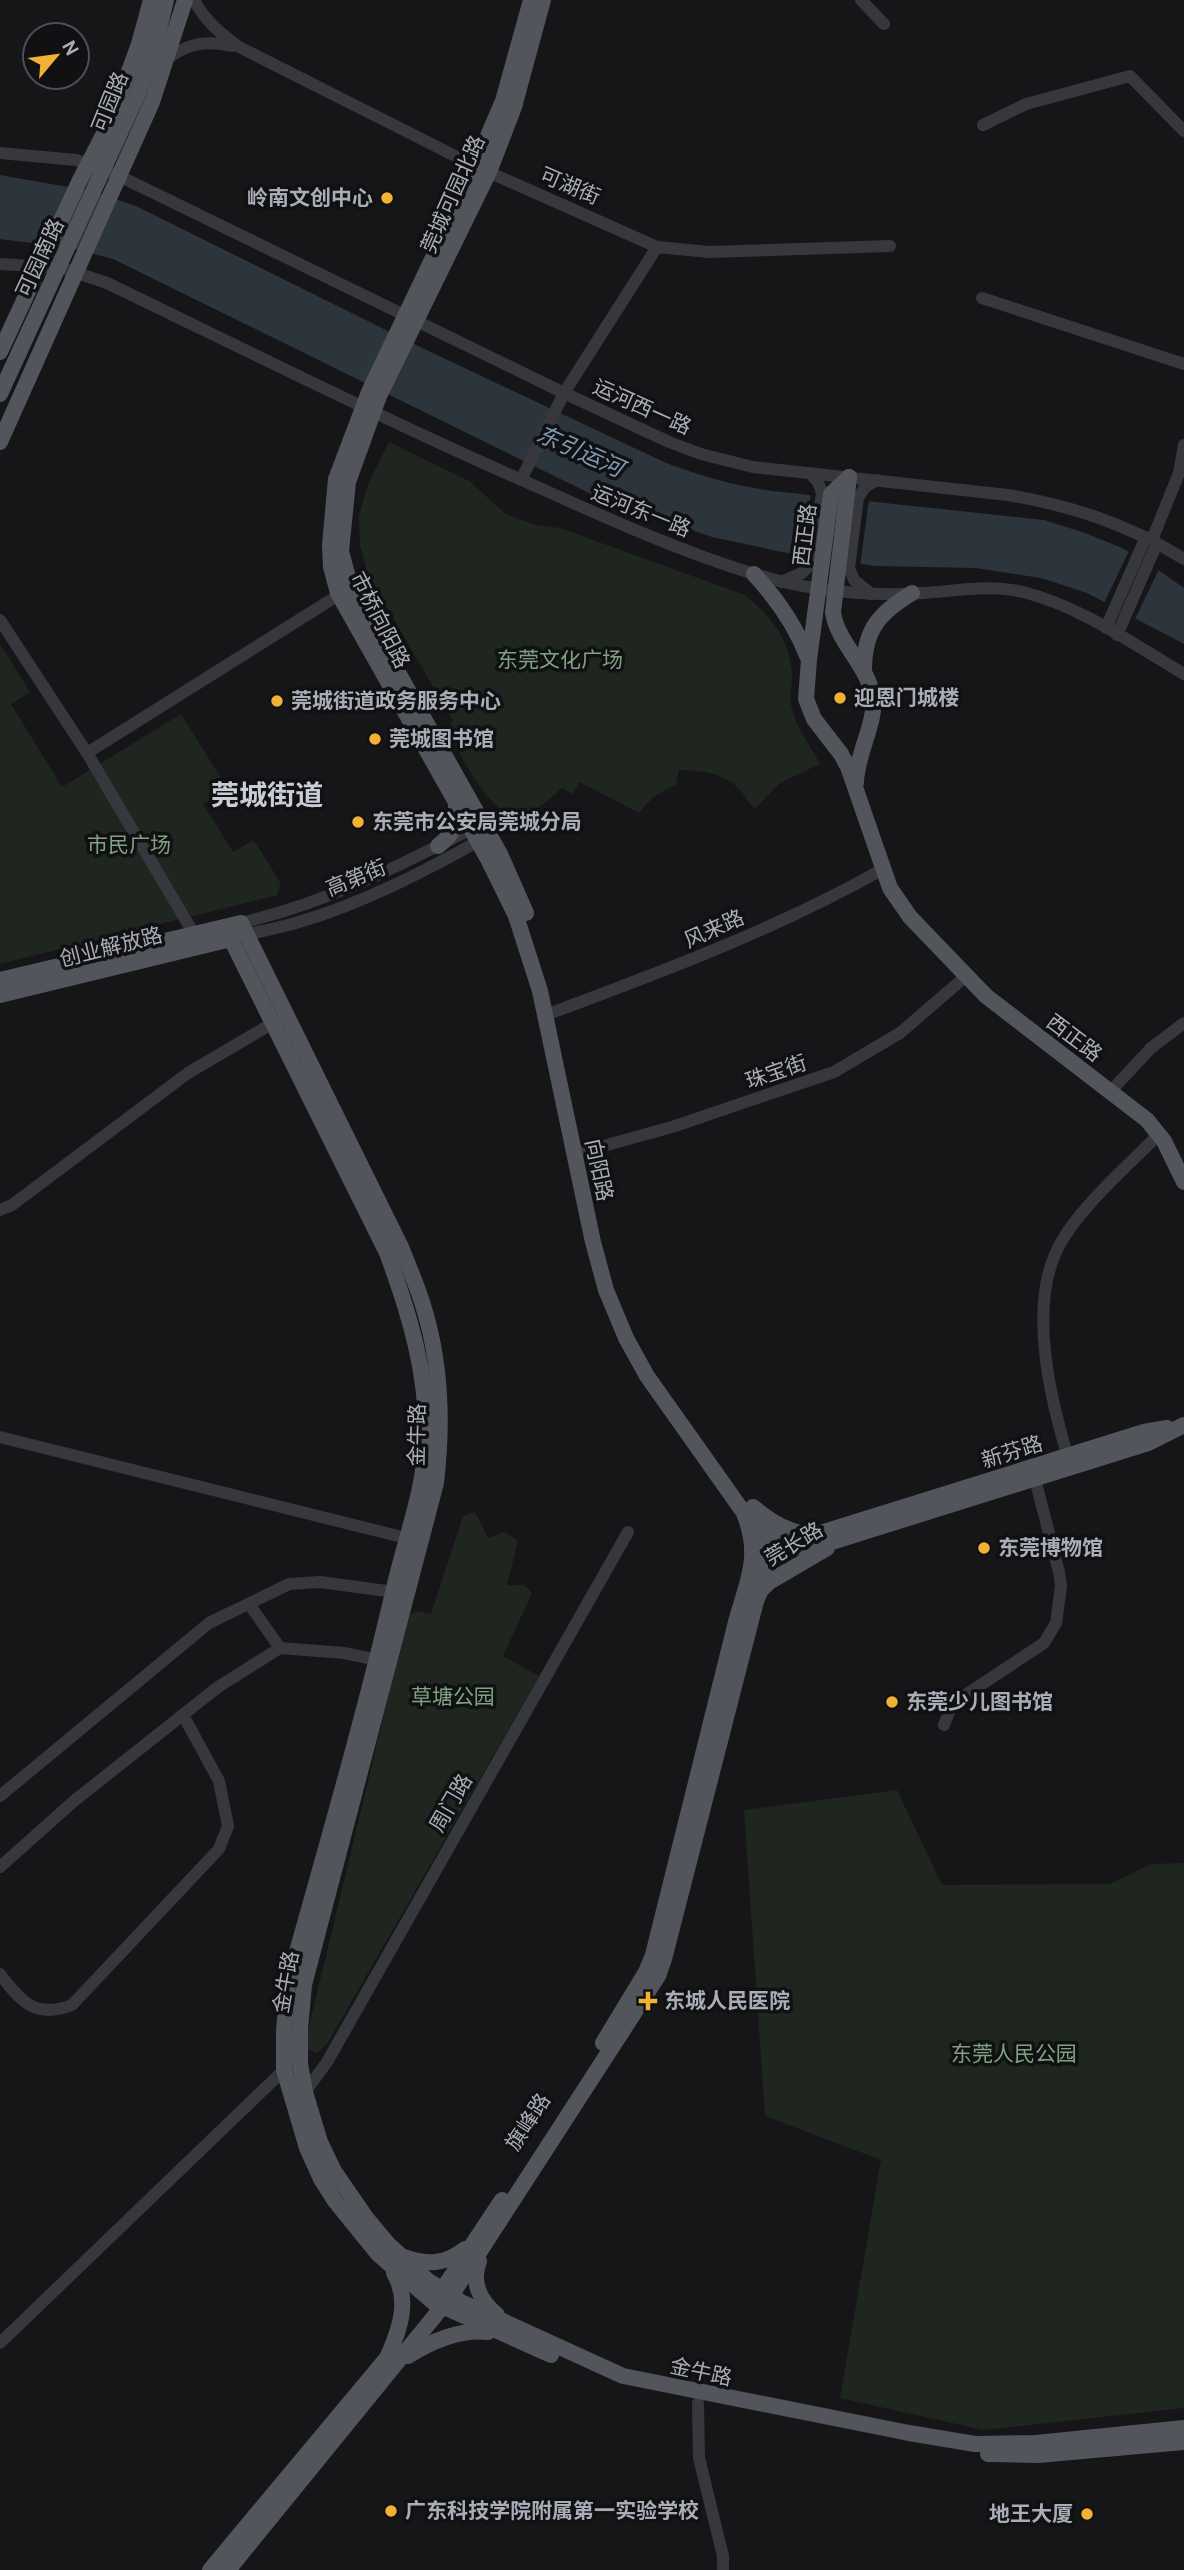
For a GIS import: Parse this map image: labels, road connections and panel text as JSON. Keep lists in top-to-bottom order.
{
  "streets": {
    "main road": [
      "可园路",
      "莞城可园北路",
      "可园南路",
      "西正路",
      "市桥向阳路",
      "创业解放路",
      "向阳路",
      "金牛路",
      "新芬路",
      "莞长路",
      "旗峰路"
    ],
    "street": [
      "可湖街",
      "运河西一路",
      "运河东一路",
      "高第街",
      "风来路",
      "珠宝街",
      "周门路"
    ]
  },
  "crossings": [
    ["可园路", "可园南路"],
    ["可湖街", "莞城可园北路"],
    ["莞城可园北路", "运河西一路"],
    ["莞城可园北路", "市桥向阳路"],
    ["运河西一路", "西正路"],
    ["运河东一路", "西正路"],
    ["运河东一路", "市桥向阳路"],
    ["西正路", "风来路"],
    ["西正路", "珠宝街"],
    ["市桥向阳路", "向阳路"],
    ["高第街", "创业解放路"],
    ["高第街", "向阳路"],
    ["高第街", "金牛路"],
    ["风来路", "向阳路"],
    ["创业解放路", "金牛路"],
    ["珠宝街", "向阳路"],
    ["金牛路", "周门路"],
    ["莞长路", "旗峰路"]
  ],
  "districts": ["莞城街道"],
  "water": ["东引运河"],
  "parks": [
    "东莞文化广场",
    "市民广场",
    "草塘公园",
    "东莞人民公园"
  ],
  "places": {
    "other": [
      "岭南文创中心",
      "迎恩门城楼",
      "莞城街道政务服务中心",
      "莞城图书馆",
      "东莞市公安局莞城分局",
      "东莞博物馆",
      "东莞少儿图书馆",
      "广东科技学院附属第一实验学校",
      "地王大厦"
    ],
    "health": ["东城人民医院"]
  },
  "north": "top right"
}
